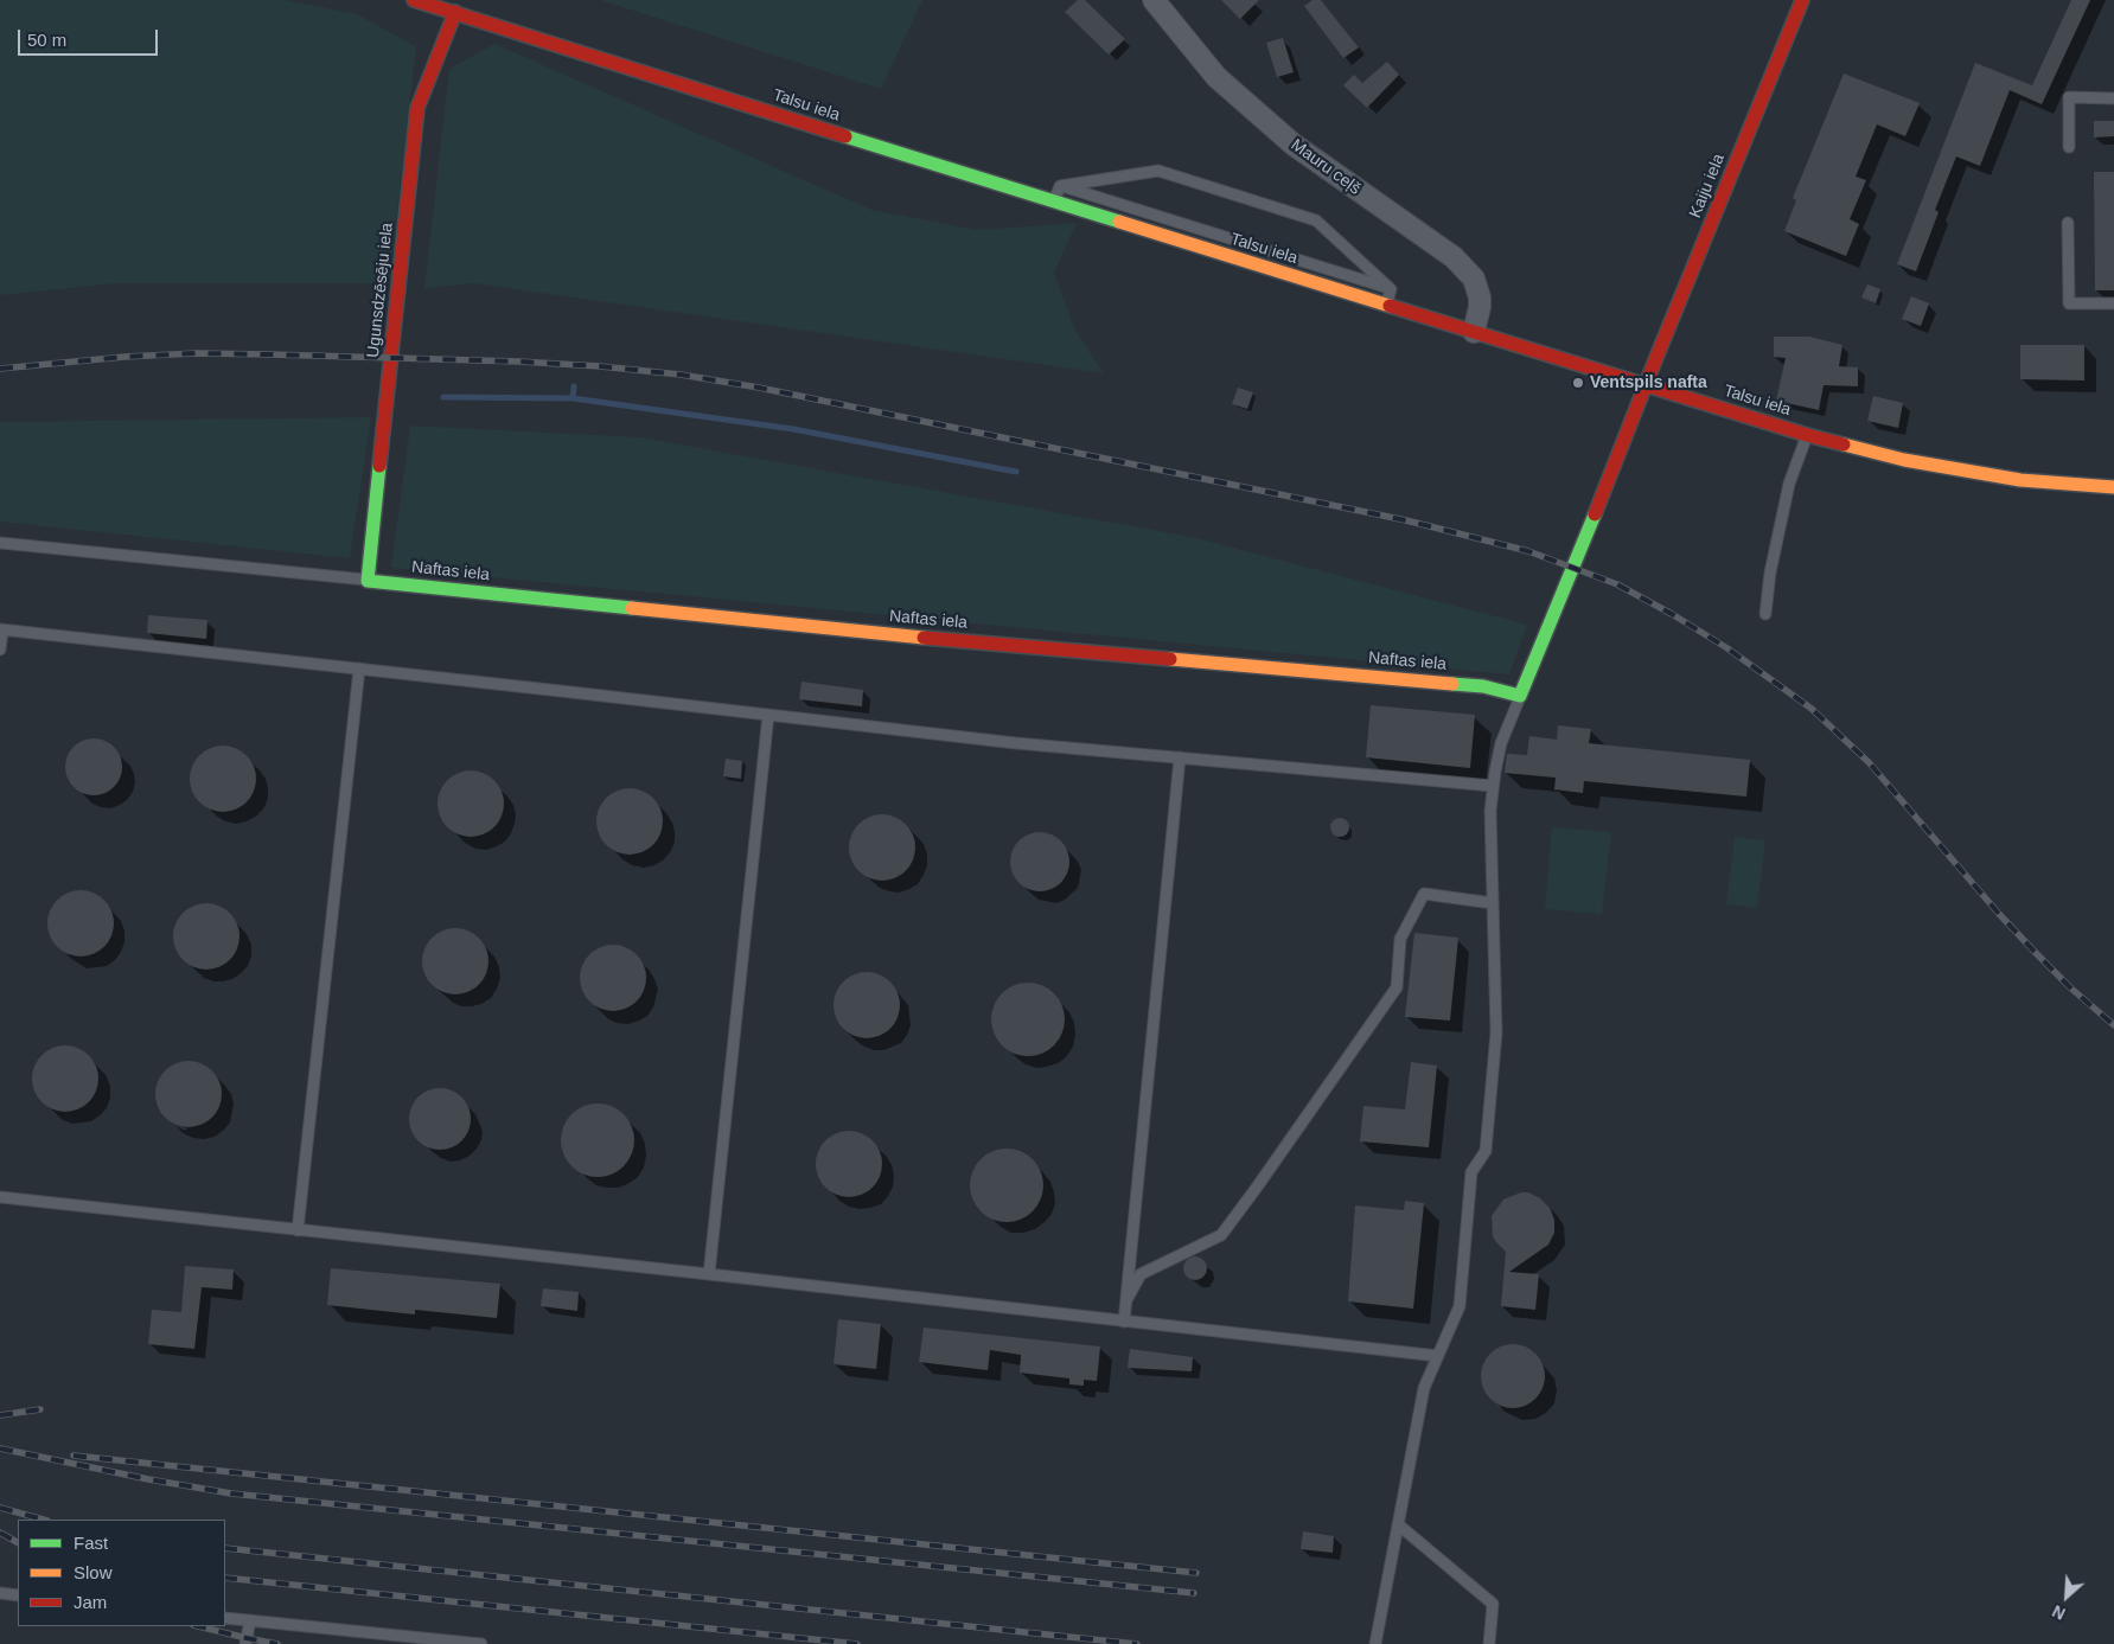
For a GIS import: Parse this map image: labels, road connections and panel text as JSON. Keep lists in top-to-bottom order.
{
  "streets": {
    "street": [
      "Talsu iela",
      "Mauru ceļš",
      "Kaiju iela",
      "Ugunsdzēsēju iela",
      "Naftas iela"
    ]
  },
  "crossings": [
    ["Talsu iela", "Mauru ceļš"],
    ["Talsu iela", "Kaiju iela"],
    ["Talsu iela", "Ugunsdzēsēju iela"],
    ["Ugunsdzēsēju iela", "Naftas iela"]
  ],
  "places": ["Ventspils nafta"],
  "legend": ["Fast", "Slow", "Jam"],
  "scale_bar": "50 m",
  "north": "bottom left"
}
